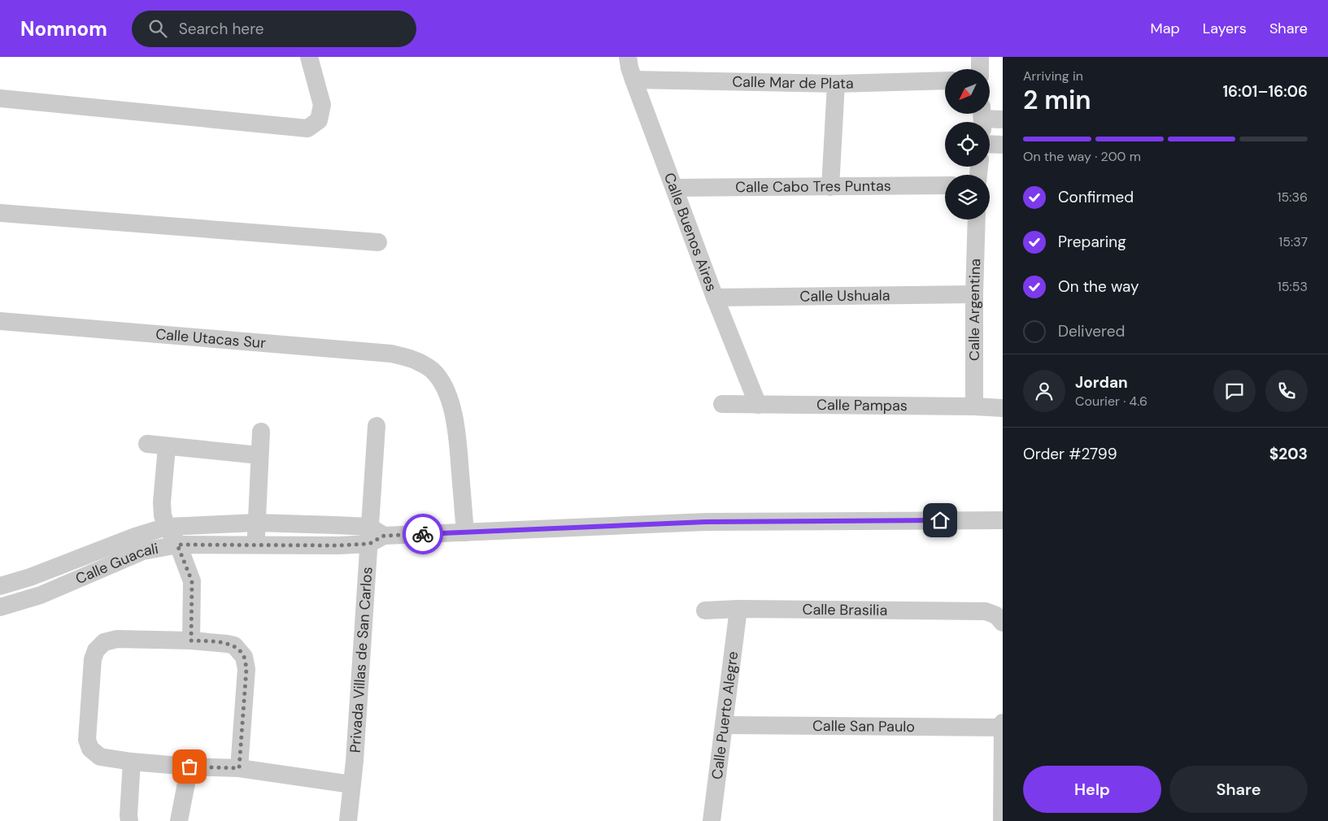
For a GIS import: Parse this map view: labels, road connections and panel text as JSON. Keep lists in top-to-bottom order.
{
  "streets": {
    "street": [
      "Calle Mar de Plata",
      "Calle Cabo Tres Puntas",
      "Calle Buenos Aires",
      "Calle Ushuala",
      "Calle Argentina",
      "Calle Utacas Sur",
      "Calle Pampas",
      "Calle Guacali",
      "Calle Brasilia",
      "Privada Villas de San Carlos",
      "Calle Puerto Alegre",
      "Calle San Paulo"
    ]
  },
  "crossings": [
    ["Calle Mar de Plata", "Calle Buenos Aires"],
    ["Calle Cabo Tres Puntas", "Calle Buenos Aires"],
    ["Calle Buenos Aires", "Calle Ushuala"],
    ["Calle Buenos Aires", "Calle Pampas"],
    ["Calle Ushuala", "Calle Argentina"],
    ["Calle Argentina", "Calle Pampas"],
    ["Calle Utacas Sur", "Calle Guacali"],
    ["Calle Guacali", "Privada Villas de San Carlos"],
    ["Calle Brasilia", "Calle Puerto Alegre"],
    ["Calle Puerto Alegre", "Calle San Paulo"]
  ],
  "north": "bottom left",
  "page": {
    "header": "Nomnom",
    "search": "Search here",
    "nav": ["Map", "Layers", "Share"],
    "heading": ["2 min", "Arriving in", "16:01–16:06"],
    "panel": [
      "Jordan",
      "Courier · 4.6",
      "Order #2799",
      "$203"
    ],
    "bar": "On the way · 200 m",
    "list": [
      ["Confirmed", "15:36"],
      ["Preparing", "15:37"],
      ["On the way", "15:53"],
      "Delivered"
    ],
    "buttons": ["Help", "Share"]
  }
}
